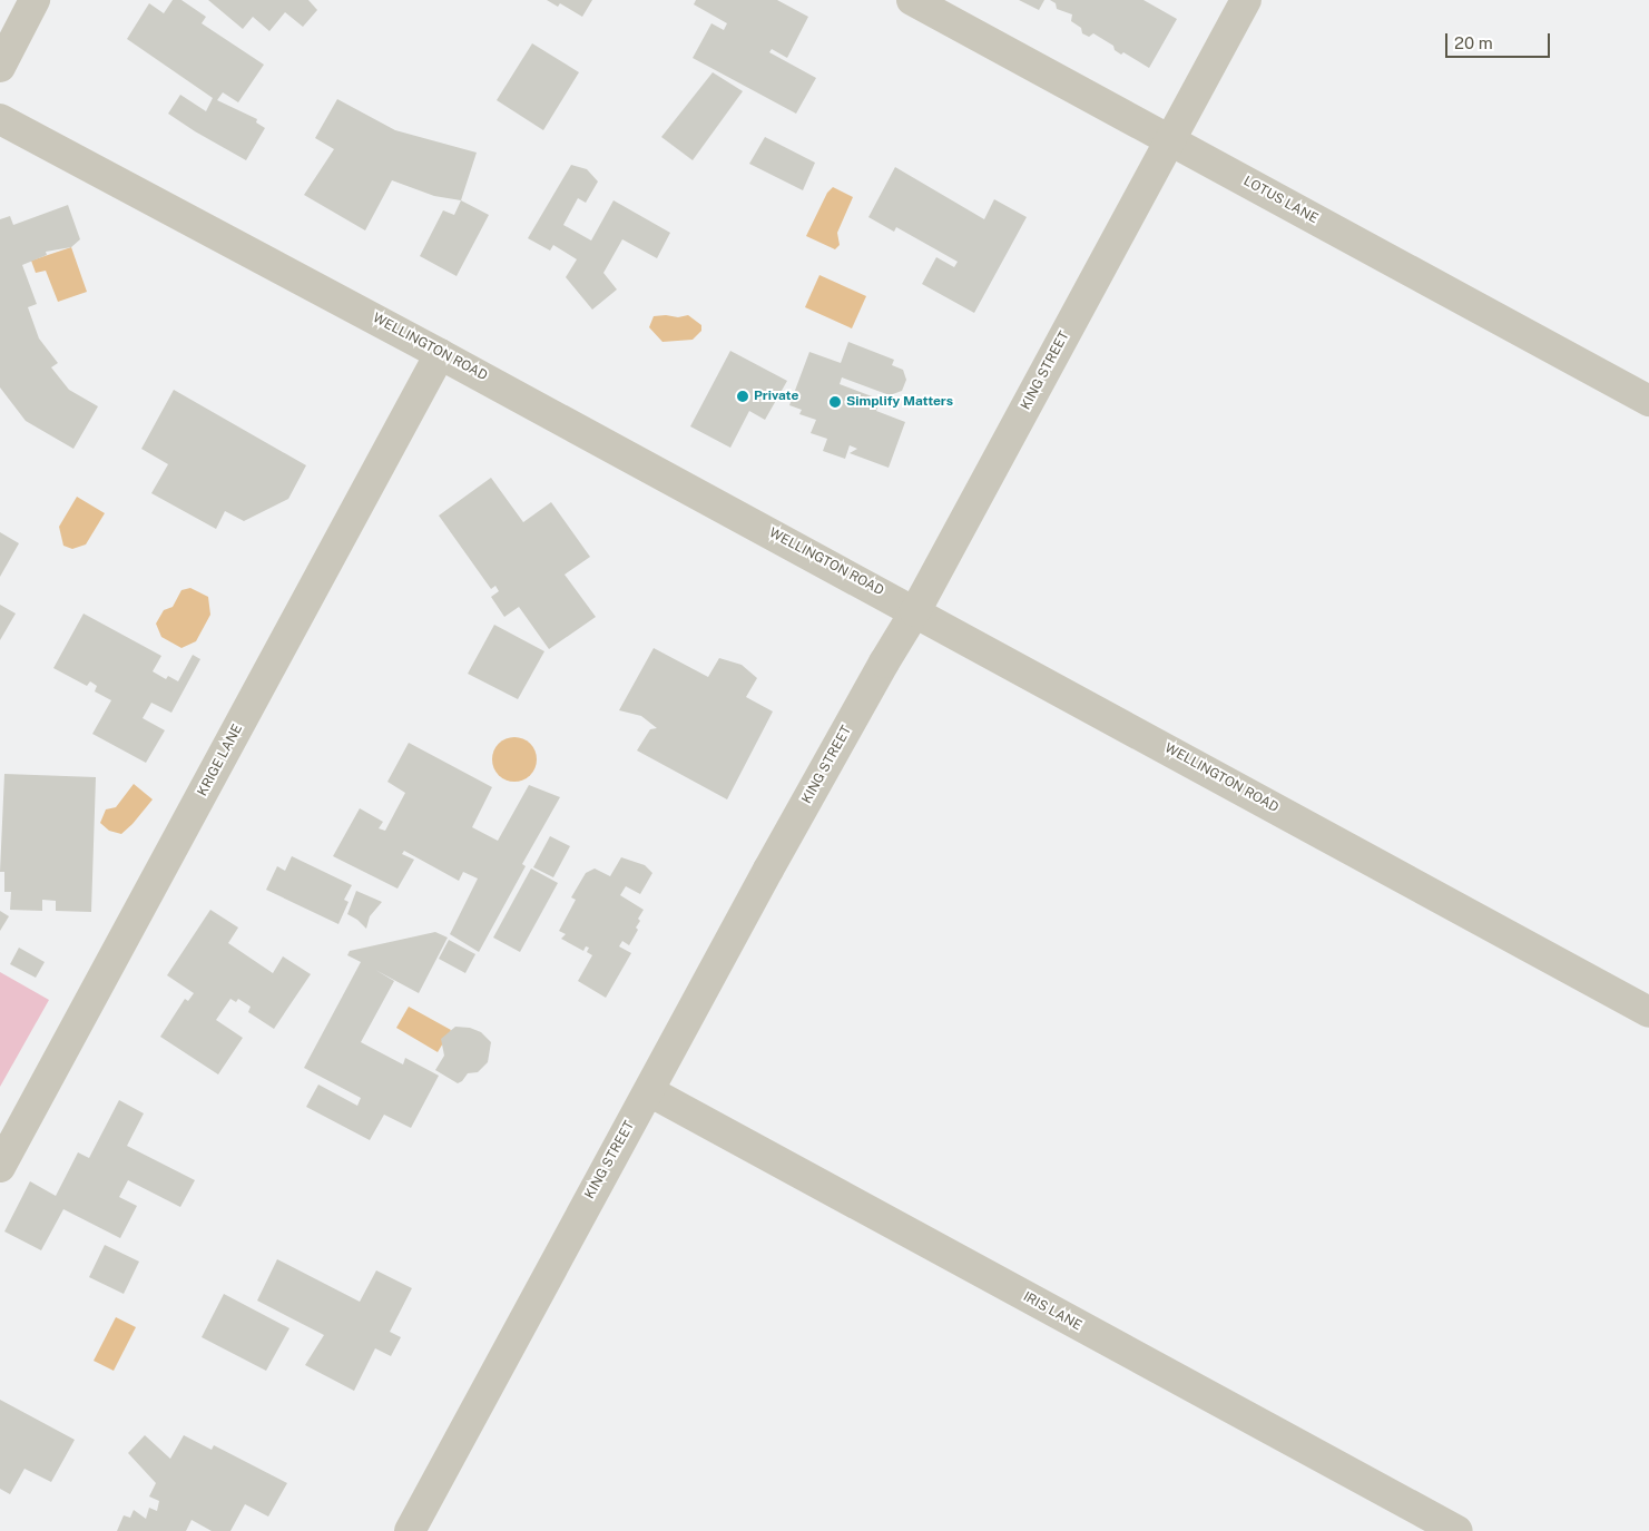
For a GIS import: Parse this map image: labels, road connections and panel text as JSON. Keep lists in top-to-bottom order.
{
  "streets": {
    "street": [
      "LOTUS LANE",
      "WELLINGTON ROAD",
      "KING STREET",
      "KRIGE LANE",
      "IRIS LANE"
    ]
  },
  "crossings": [
    ["LOTUS LANE", "KING STREET"],
    ["WELLINGTON ROAD", "KING STREET"],
    ["WELLINGTON ROAD", "KRIGE LANE"],
    ["KING STREET", "IRIS LANE"]
  ],
  "places": ["Private", "Simplify Matters"],
  "scale_bar": "20 m"
}
